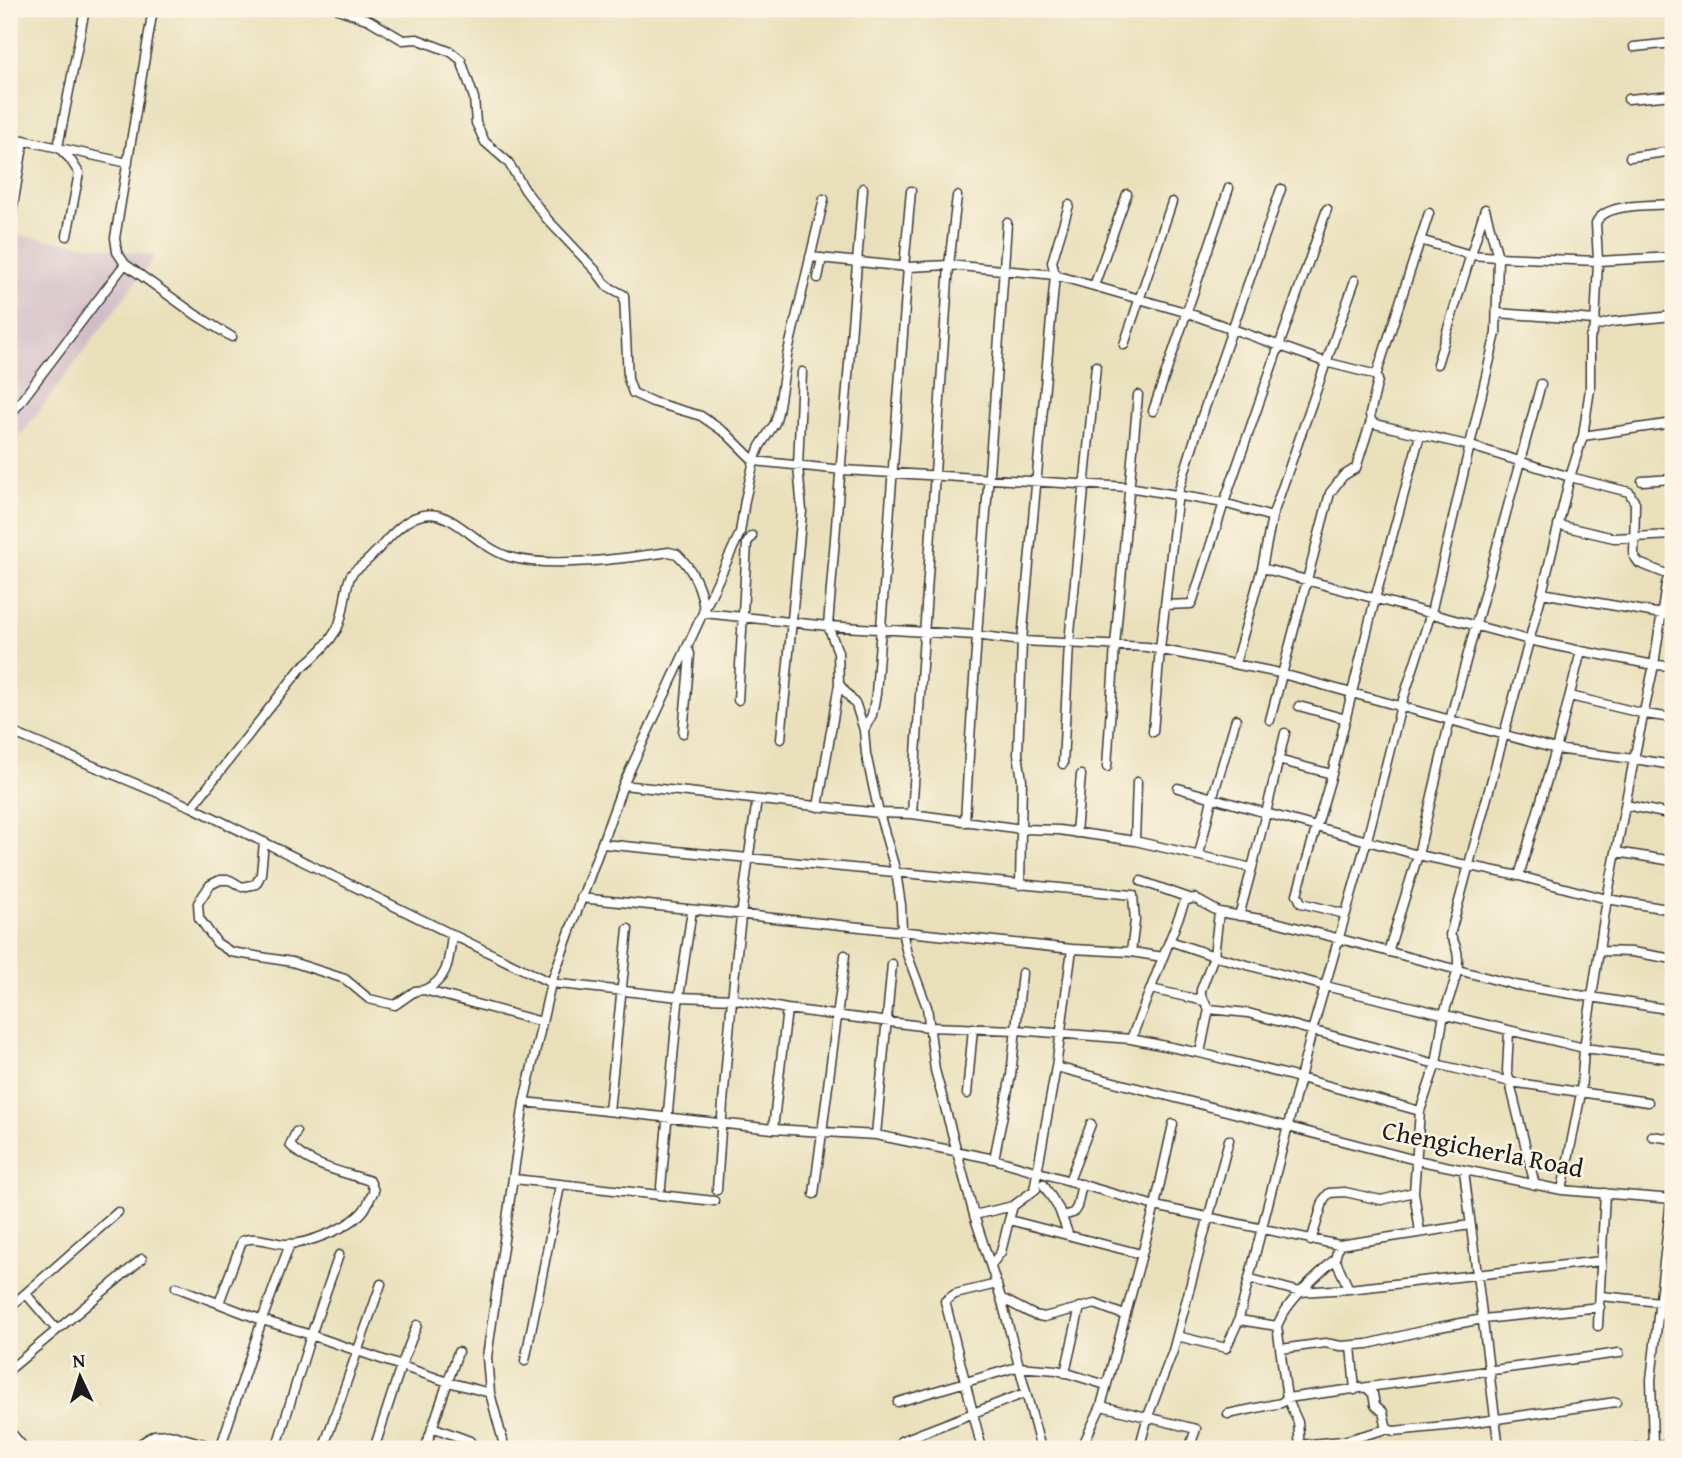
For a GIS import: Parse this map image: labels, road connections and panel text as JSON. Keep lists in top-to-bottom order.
{
  "streets": {
    "street": ["Chengicherla Road"]
  },
  "north": "top"
}
